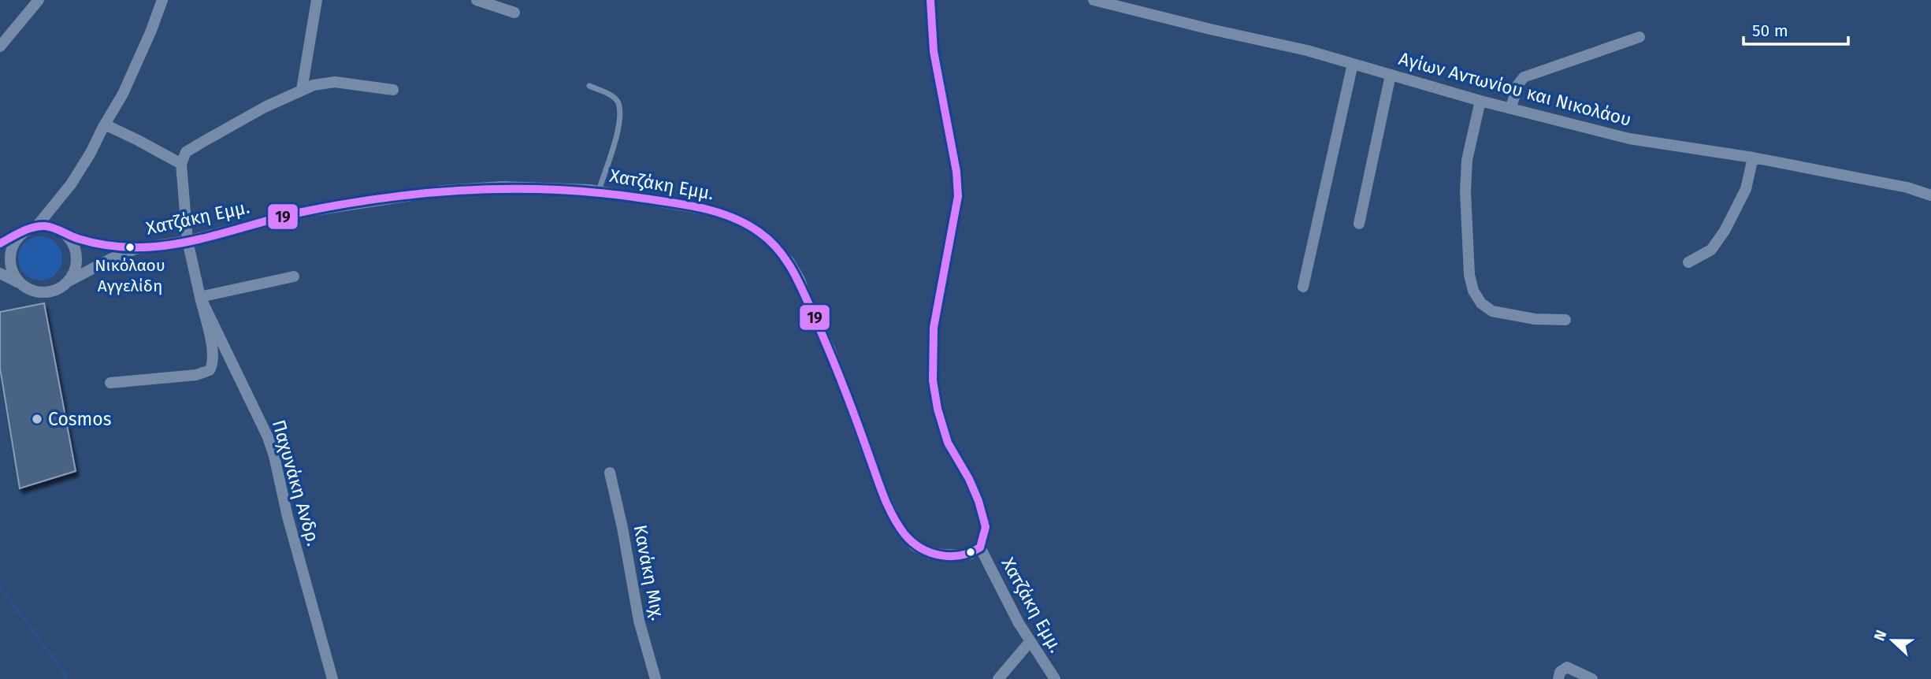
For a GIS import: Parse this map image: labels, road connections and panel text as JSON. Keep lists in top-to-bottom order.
{
  "streets": {
    "street": [
      "Αγίων Αντωνίου και Νικολάου",
      "Χατζάκη Εμμ.",
      "Παχυνάκη Ανδρ.",
      "Κανάκη Μιχ."
    ]
  },
  "crossings": [
    ["Χατζάκη Εμμ.", "Παχυνάκη Ανδρ."]
  ],
  "places": ["Νικόλαου Αγγελίδη", "Cosmos"],
  "lines": ["transit line 19"],
  "scale_bar": "50 m",
  "north": "left"
}
